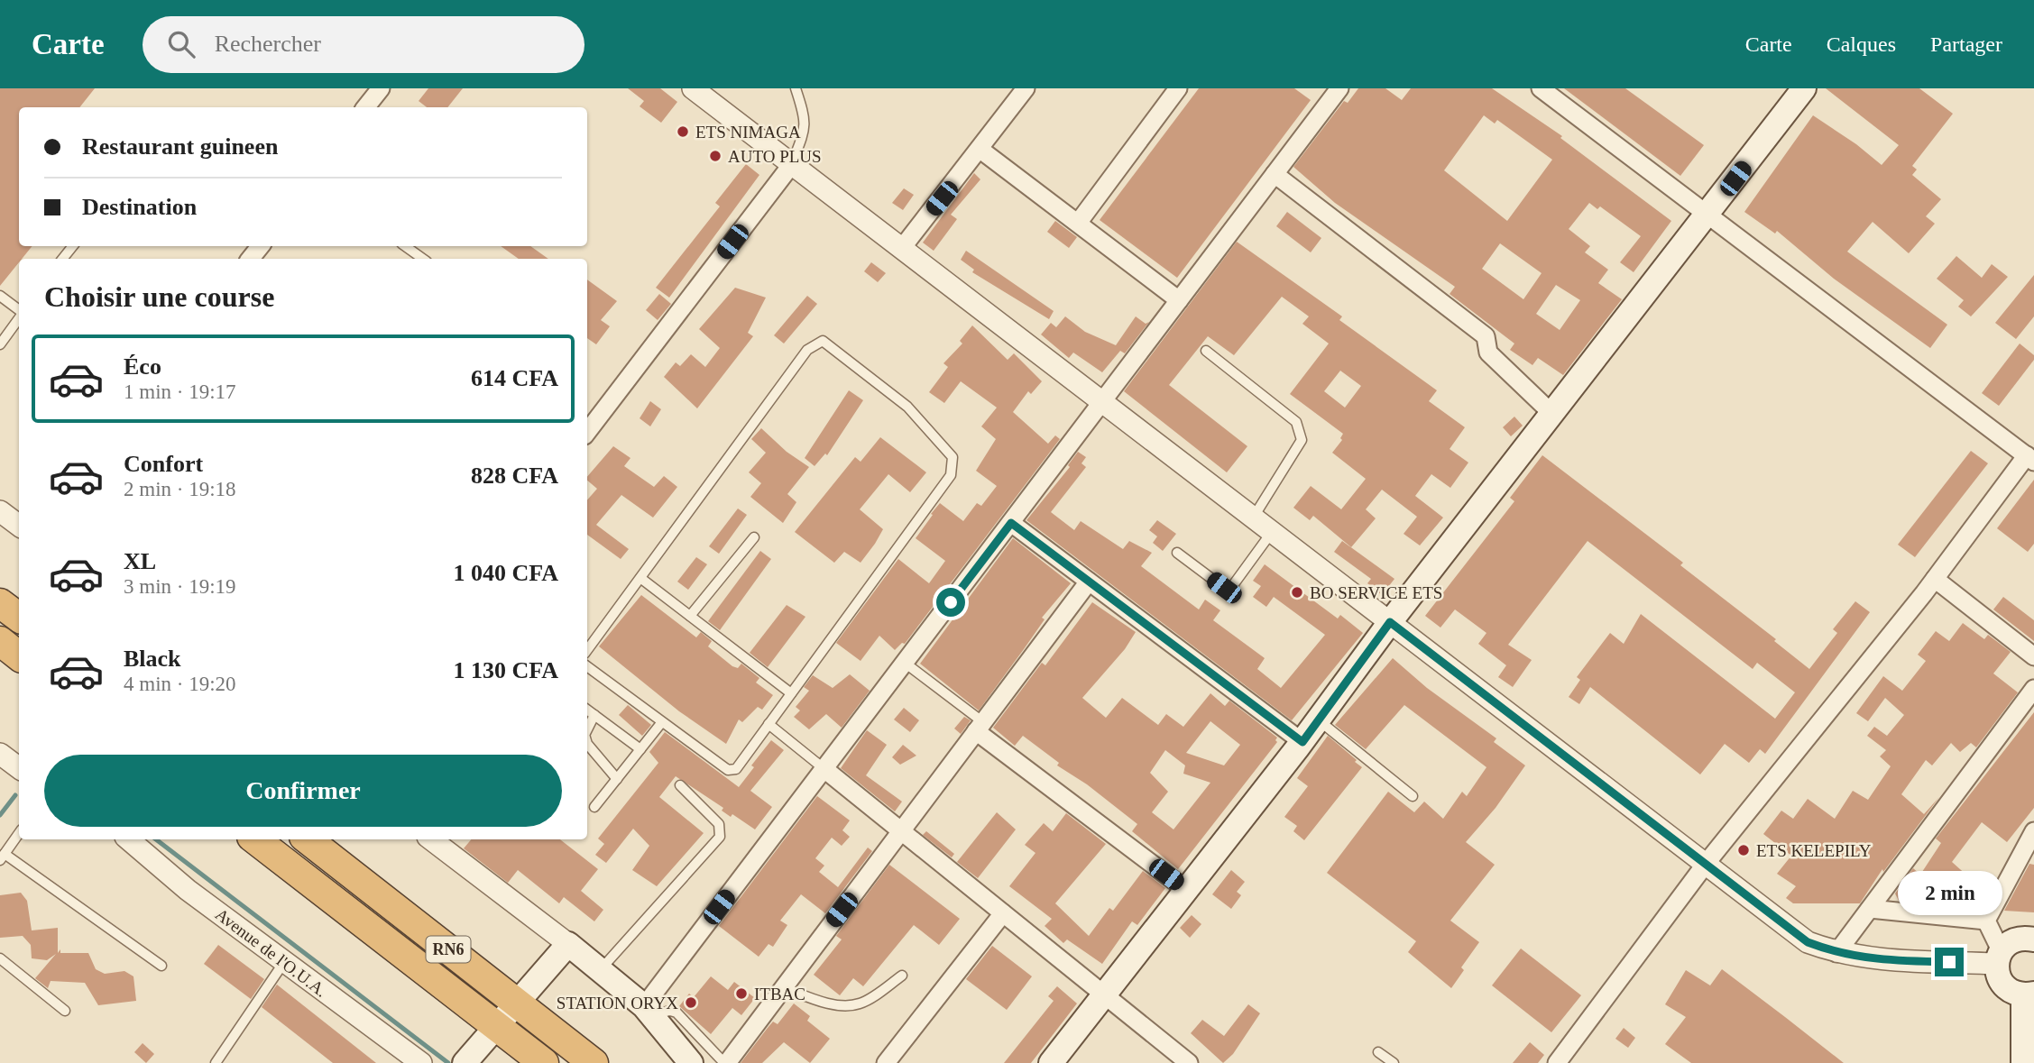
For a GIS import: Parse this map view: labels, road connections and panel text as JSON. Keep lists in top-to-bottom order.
{
  "streets": {
    "highway": ["RN6"],
    "street": ["Avenue de l'O.U.A."]
  },
  "places": [
    "ETS NIMAGA",
    "AUTO PLUS",
    "BO SERVICE ETS",
    "ETS KELEPILY",
    "ITBAC",
    "STATION ORYX"
  ],
  "page": {
    "header": "Carte",
    "search": "Rechercher",
    "nav": ["Carte", "Calques", "Partager"],
    "banner": ["Restaurant guineen", "Destination"],
    "heading": "Choisir une course",
    "list": [
      {
        "name": "Éco",
        "note": "1 min · 19:17",
        "value": "614 CFA"
      },
      {
        "name": "Confort",
        "note": "2 min · 19:18",
        "value": "828 CFA"
      },
      {
        "name": "XL",
        "note": "3 min · 19:19",
        "value": "1 040 CFA"
      },
      {
        "name": "Black",
        "note": "4 min · 19:20",
        "value": "1 130 CFA"
      }
    ],
    "buttons": "Confirmer",
    "bubble": "2 min"
  }
}
